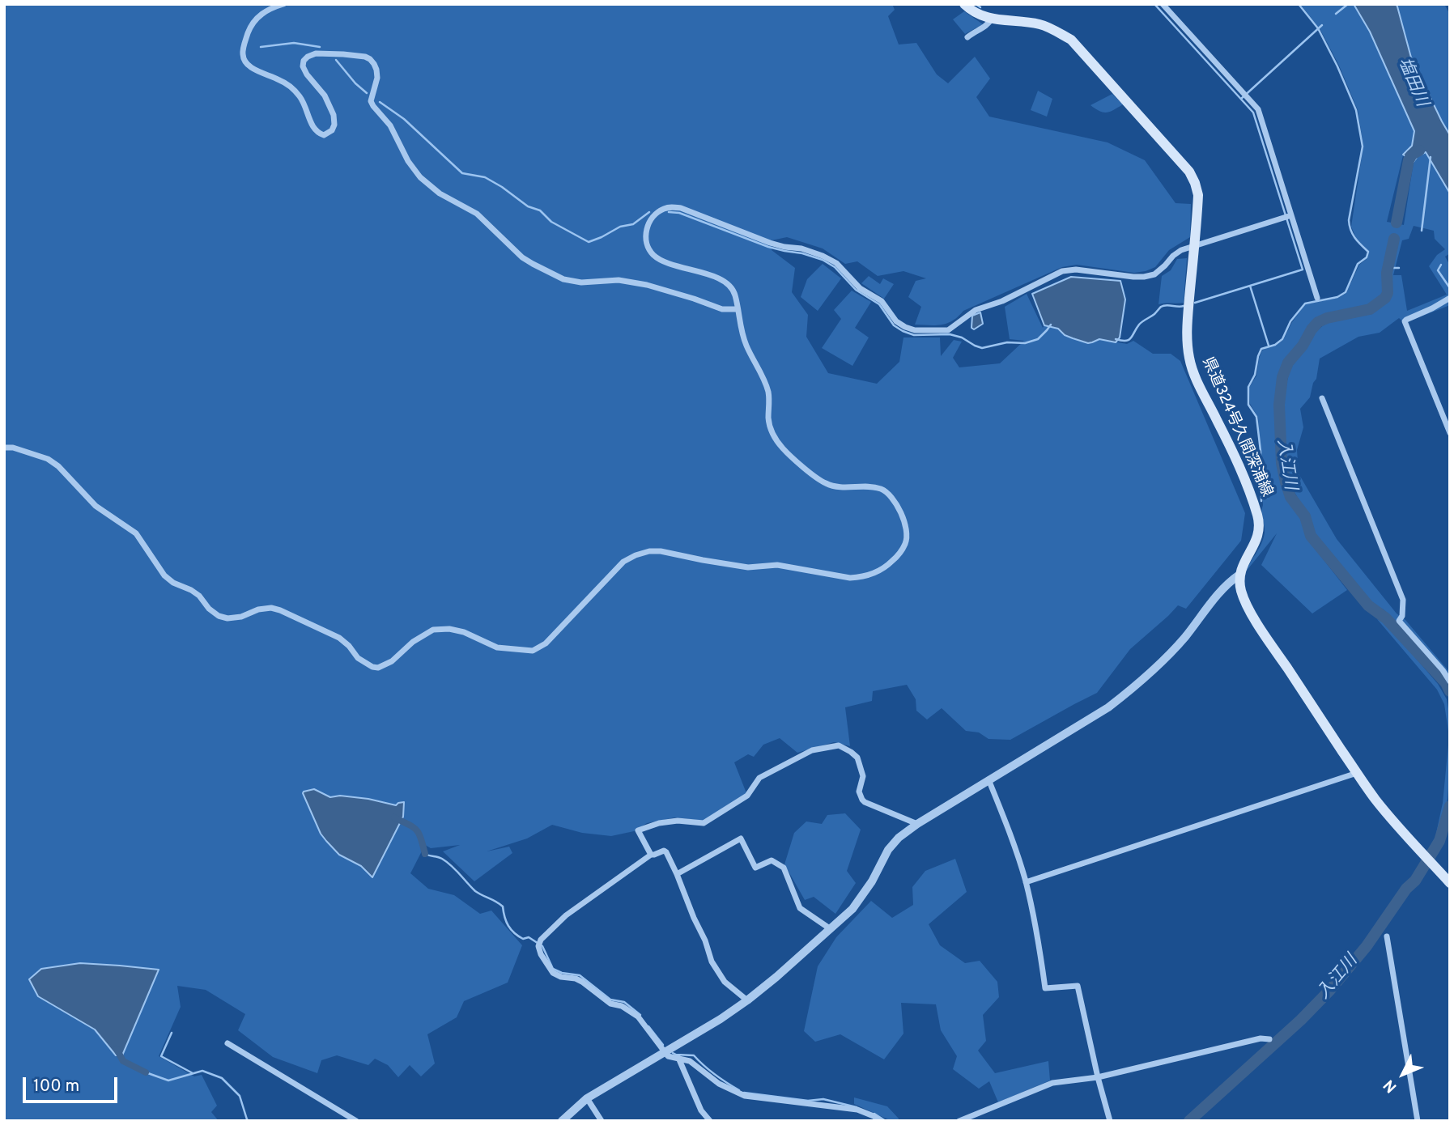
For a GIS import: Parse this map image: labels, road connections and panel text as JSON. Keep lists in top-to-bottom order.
{
  "streets": {
    "main road": ["県道324号久間深浦線"]
  },
  "water": ["塩田川", "入江川"],
  "scale_bar": "100 m",
  "north": "bottom left"
}
